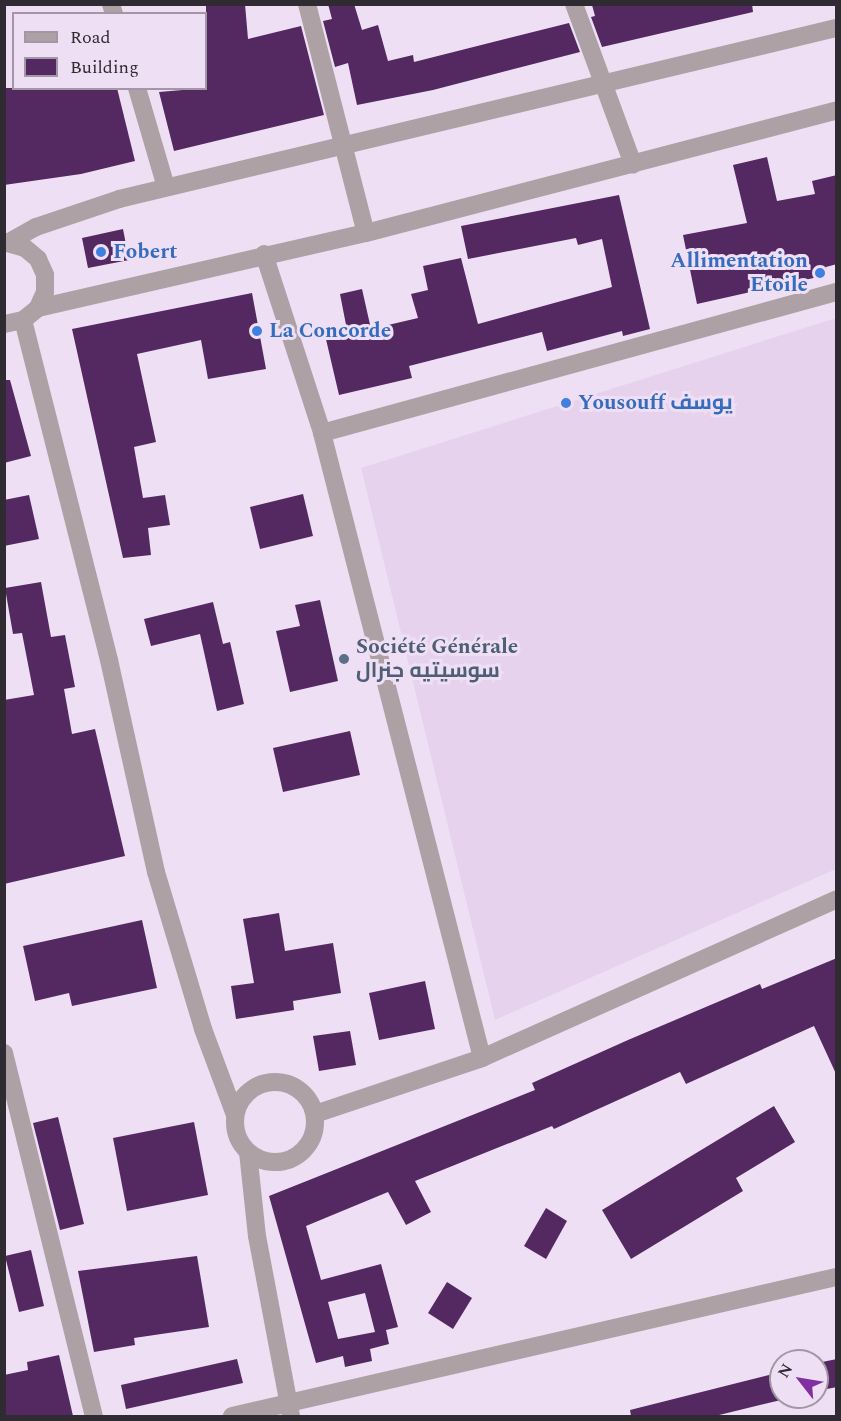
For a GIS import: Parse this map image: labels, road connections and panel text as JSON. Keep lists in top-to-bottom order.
{
  "places": [
    "Fobert",
    "Allimentation Etoile",
    "La Concorde",
    "Yousouff يوسف",
    "Société Générale سوسيتيه جنرال"
  ],
  "legend": ["Road", "Building"],
  "north": "top left"
}
